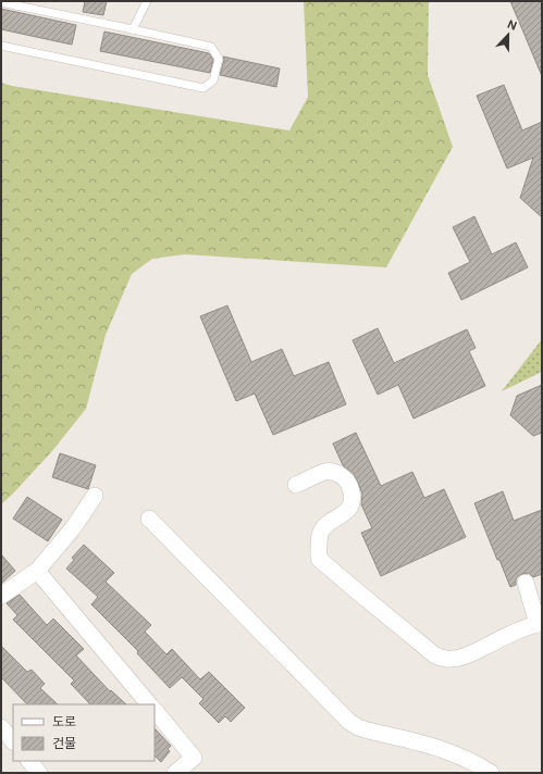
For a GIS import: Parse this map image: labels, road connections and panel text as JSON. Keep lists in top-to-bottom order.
{
  "legend": ["도로", "건물"],
  "north": "top"
}
